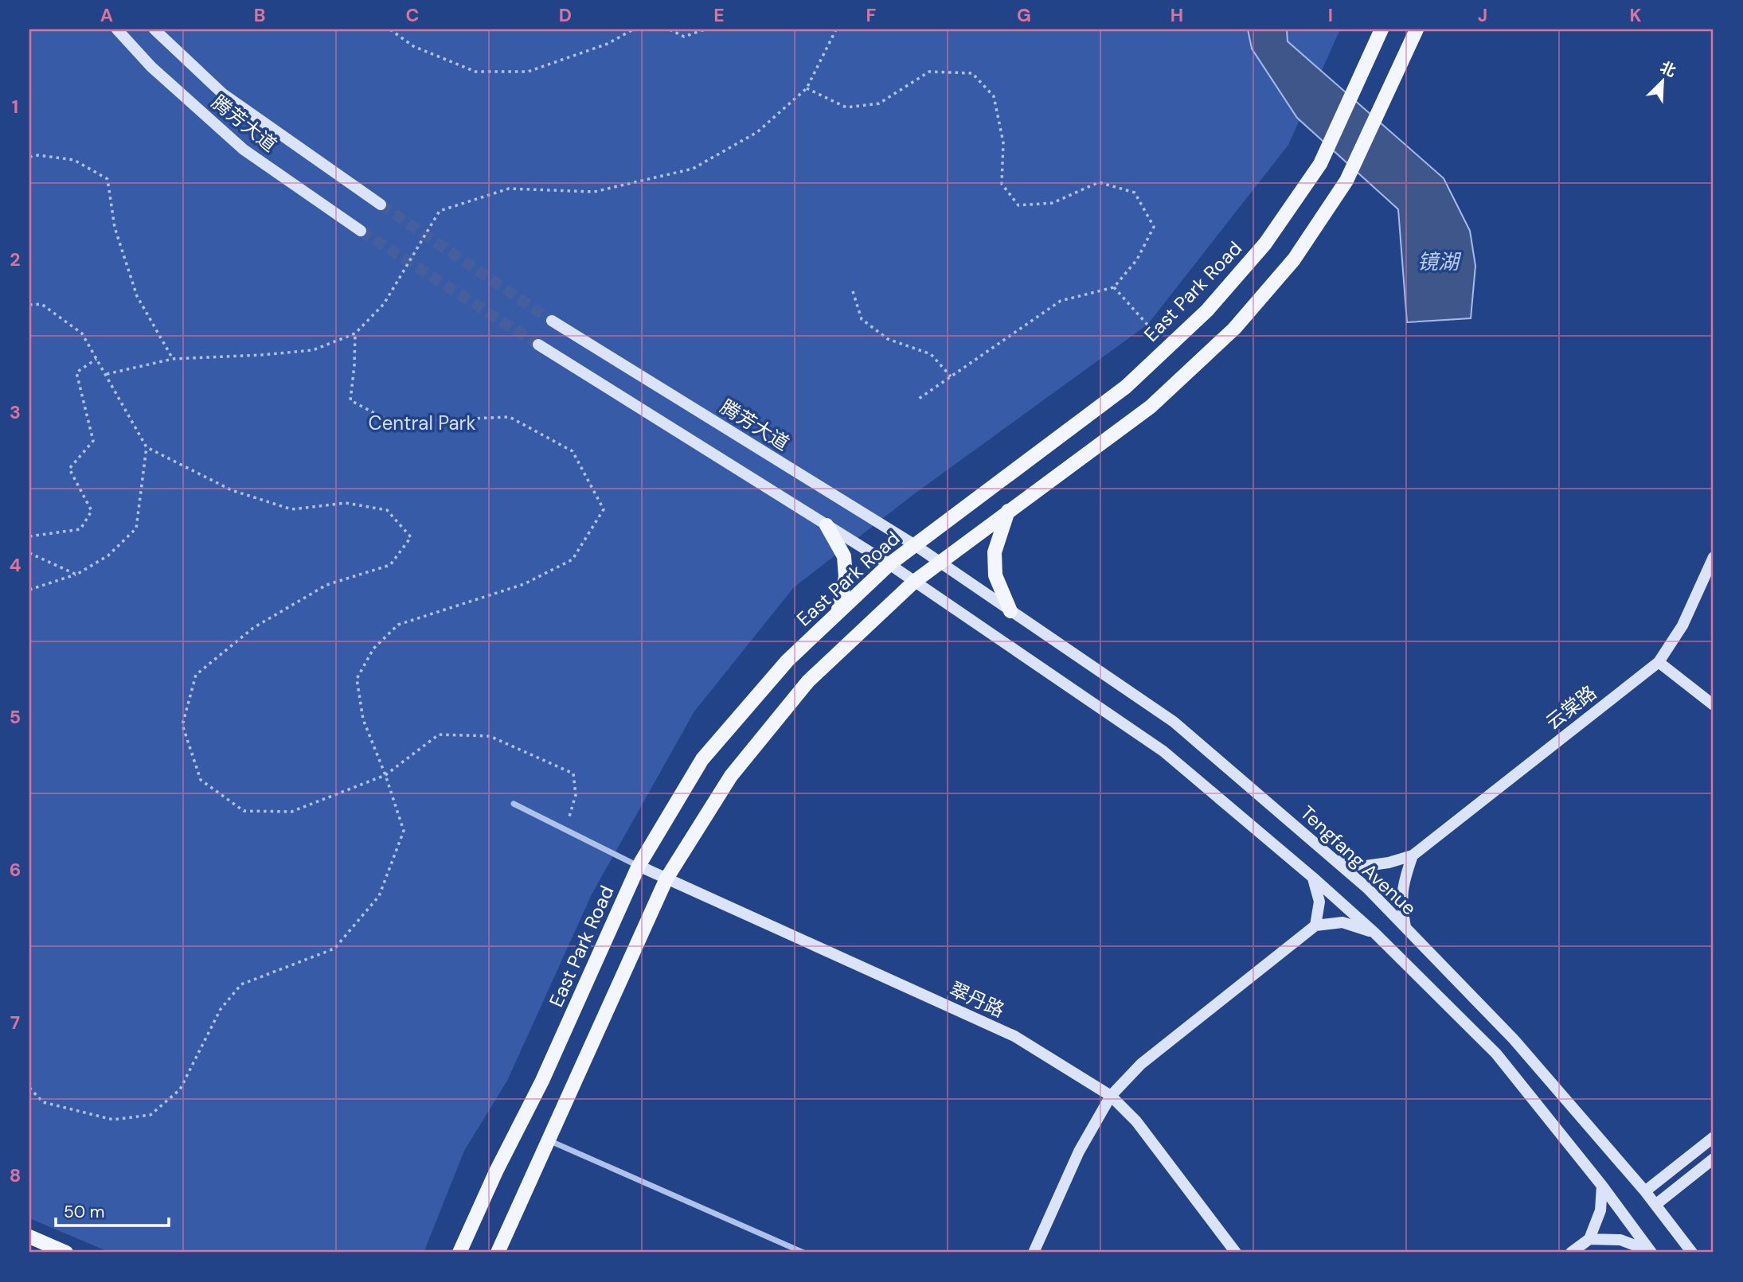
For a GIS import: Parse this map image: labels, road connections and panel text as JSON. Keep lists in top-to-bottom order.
{
  "streets": {
    "main road": [
      "腾芳大道",
      "East Park Road",
      "云棠路",
      "Tengfang Avenue",
      "翠丹路"
    ]
  },
  "crossings": [
    ["腾芳大道", "East Park Road"],
    ["腾芳大道", "Tengfang Avenue"],
    ["East Park Road", "翠丹路"]
  ],
  "water": ["镜湖"],
  "parks": ["Central Park"],
  "scale_bar": "50 m",
  "north": "top right",
  "grid": {
    "columns": [
      "A",
      "B",
      "C",
      "D",
      "E",
      "F",
      "G",
      "H",
      "I",
      "J",
      "K"
    ],
    "rows": [
      "1",
      "2",
      "3",
      "4",
      "5",
      "6",
      "7",
      "8"
    ]
  }
}
